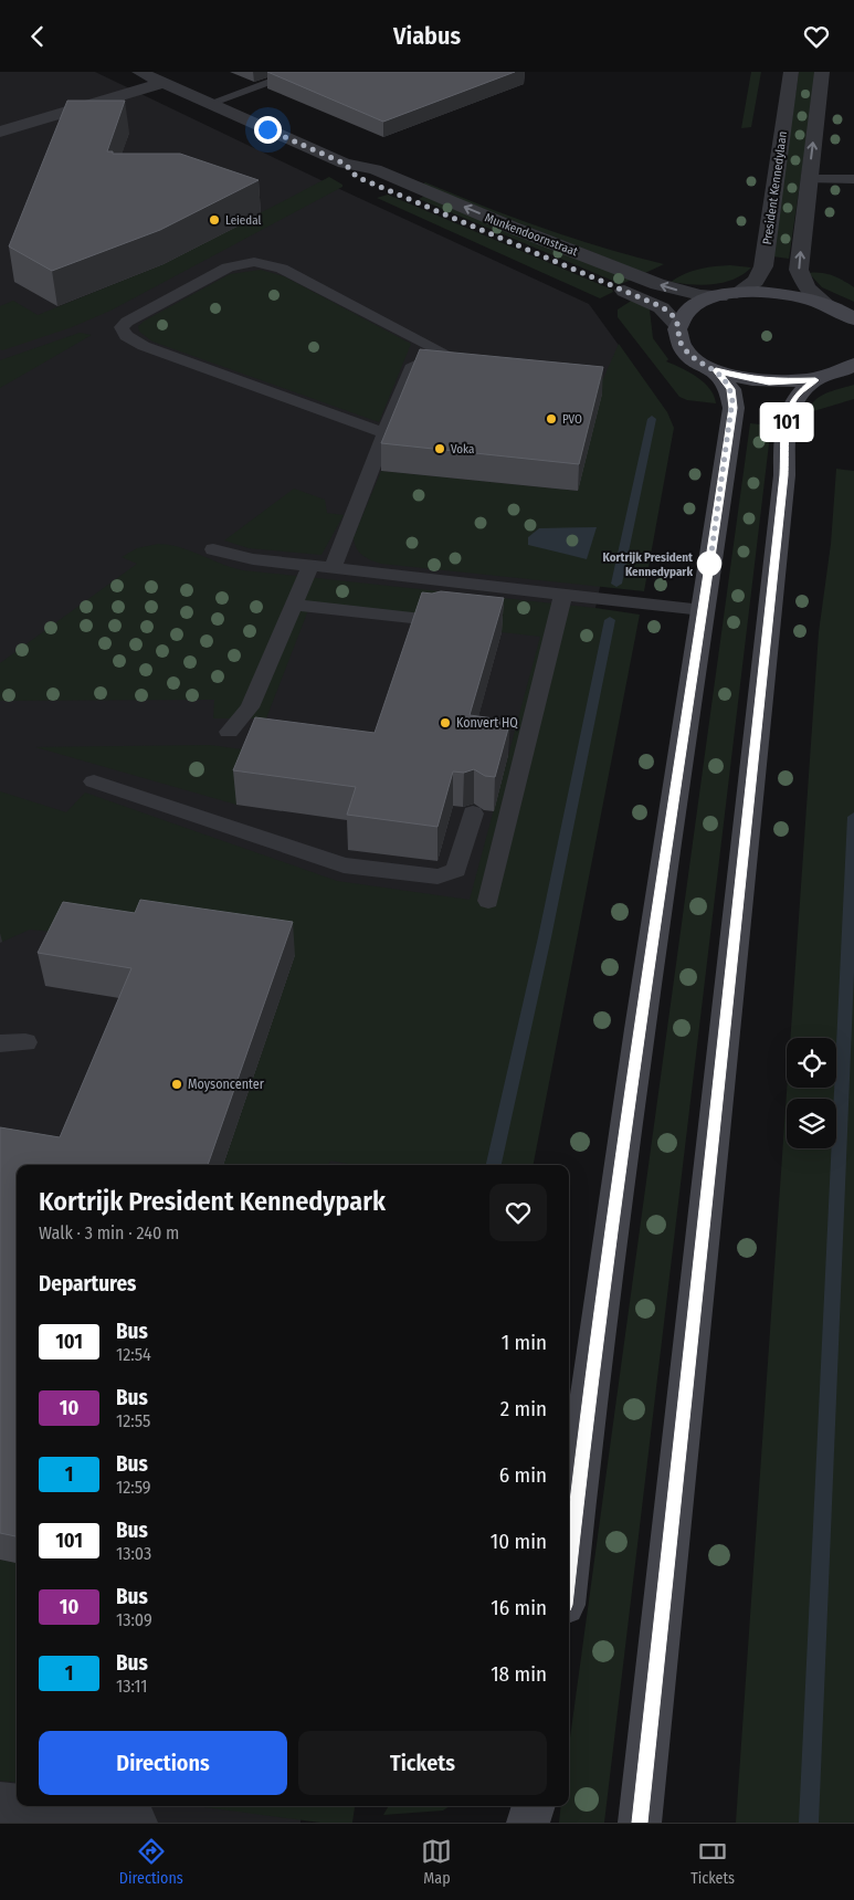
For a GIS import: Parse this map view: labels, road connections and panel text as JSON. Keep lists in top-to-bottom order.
{
  "streets": {
    "main road": ["President Kennedylaan"],
    "street": ["Munkendoornstraat"]
  },
  "crossings": [
    ["President Kennedylaan", "Munkendoornstraat"]
  ],
  "places": [
    "Leiedal",
    "PVO",
    "Voka",
    "Kortrijk President Kennedypark",
    "Konvert HQ",
    "Moysoncenter"
  ],
  "lines": ["bus line 101"],
  "page": {
    "header": "Viabus",
    "on_map": "101",
    "heading": [
      ["Kortrijk President Kennedypark", "Walk · 3 min · 240 m"],
      "Departures"
    ],
    "list": [
      {
        "mark": "101",
        "name": "Bus",
        "note": "12:54",
        "value": "1 min"
      },
      {
        "mark": "10",
        "name": "Bus",
        "note": "12:55",
        "value": "2 min"
      },
      {
        "mark": "1",
        "name": "Bus",
        "note": "12:59",
        "value": "6 min"
      },
      {
        "mark": "101",
        "name": "Bus",
        "note": "13:03",
        "value": "10 min"
      },
      {
        "mark": "10",
        "name": "Bus",
        "note": "13:09",
        "value": "16 min"
      },
      {
        "mark": "1",
        "name": "Bus",
        "note": "13:11",
        "value": "18 min"
      }
    ],
    "buttons": ["Directions", "Tickets"],
    "tabs": ["Directions", "Map", "Tickets"]
  }
}
